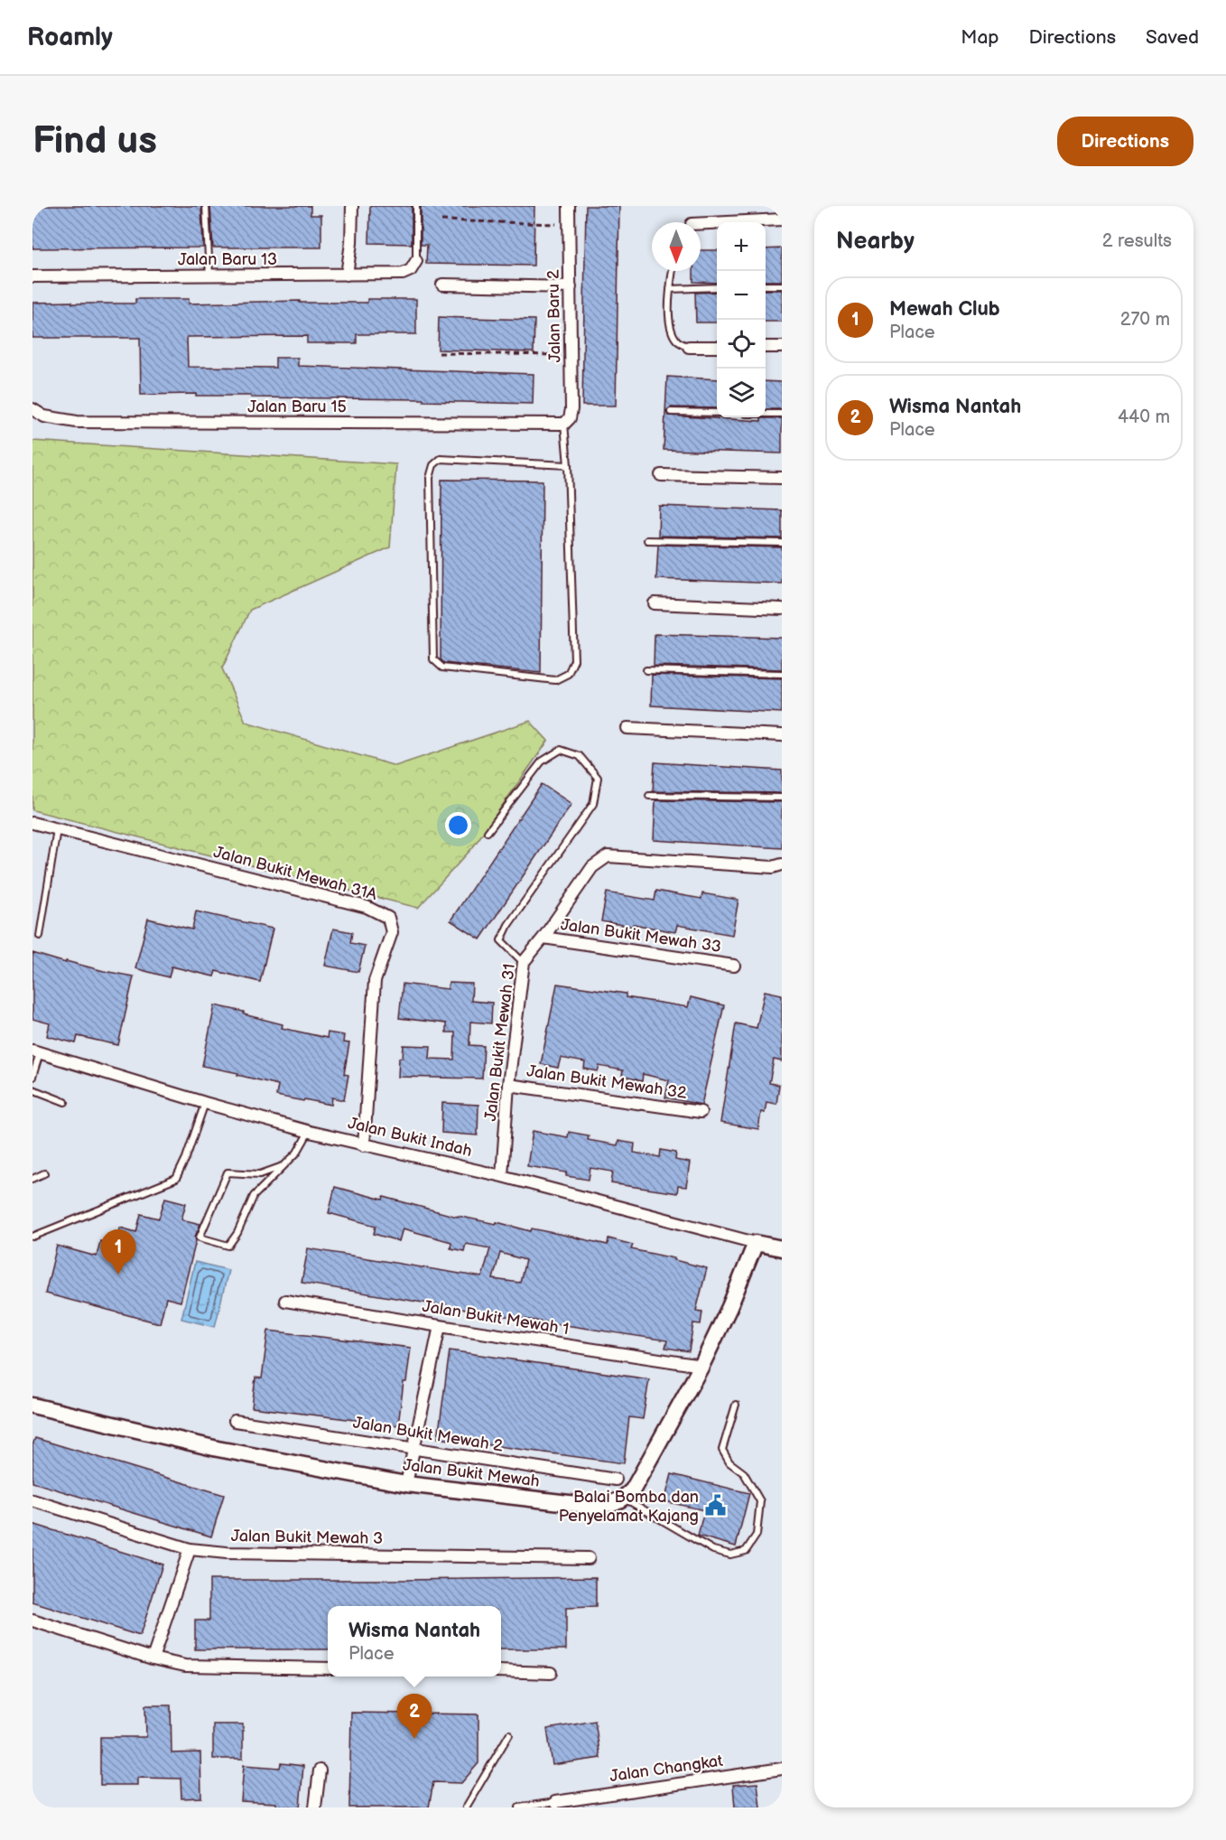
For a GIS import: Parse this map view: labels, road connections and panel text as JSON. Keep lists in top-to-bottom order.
{
  "streets": {
    "street": [
      "Jalan Baru 13",
      "Jalan Baru 2",
      "Jalan Baru 15",
      "Jalan Bukit Mewah 31A",
      "Jalan Bukit Mewah 33",
      "Jalan Bukit Mewah 31",
      "Jalan Bukit Mewah 32",
      "Jalan Bukit Indah",
      "Jalan Bukit Mewah 1",
      "Jalan Bukit Mewah 2",
      "Jalan Bukit Mewah",
      "Jalan Bukit Mewah 3",
      "Jalan Changkat"
    ]
  },
  "crossings": [
    ["Jalan Baru 2", "Jalan Baru 15"],
    ["Jalan Bukit Mewah 31A", "Jalan Bukit Indah"],
    ["Jalan Bukit Mewah 33", "Jalan Bukit Mewah 31"],
    ["Jalan Bukit Mewah 31", "Jalan Bukit Mewah 32"],
    ["Jalan Bukit Mewah 31", "Jalan Bukit Indah"]
  ],
  "places": {
    "public building": ["Balai Bomba dan Penyelamat Kajang"]
  },
  "north": "bottom",
  "page": {
    "header": "Roamly",
    "nav": ["Map", "Directions", "Saved"],
    "buttons": "Directions",
    "title": "Find us",
    "heading": ["Nearby", "2 results"],
    "map_buttons": ["+", "−"],
    "list": [
      {
        "mark": "1",
        "name": "Mewah Club",
        "note": "Place",
        "value": "270 m"
      },
      {
        "mark": "2",
        "name": "Wisma Nantah",
        "note": "Place",
        "value": "440 m"
      }
    ],
    "pins": ["1", "2"],
    "popup": ["Wisma Nantah", "Place"]
  }
}
